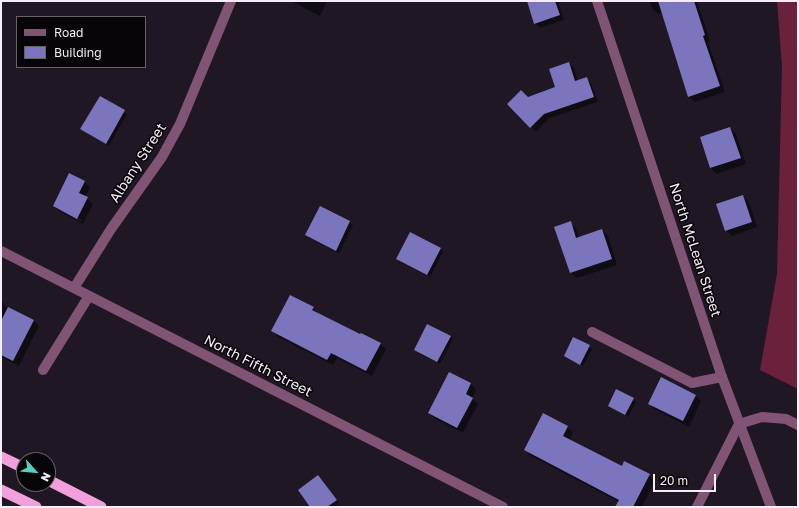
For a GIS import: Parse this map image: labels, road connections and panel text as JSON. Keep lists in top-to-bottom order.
{
  "streets": {
    "street": ["Albany Street", "North McLean Street", "North Fifth Street"]
  },
  "crossings": [
    ["Albany Street", "North Fifth Street"]
  ],
  "legend": ["Road", "Building"],
  "scale_bar": "20 m",
  "north": "bottom right"
}
